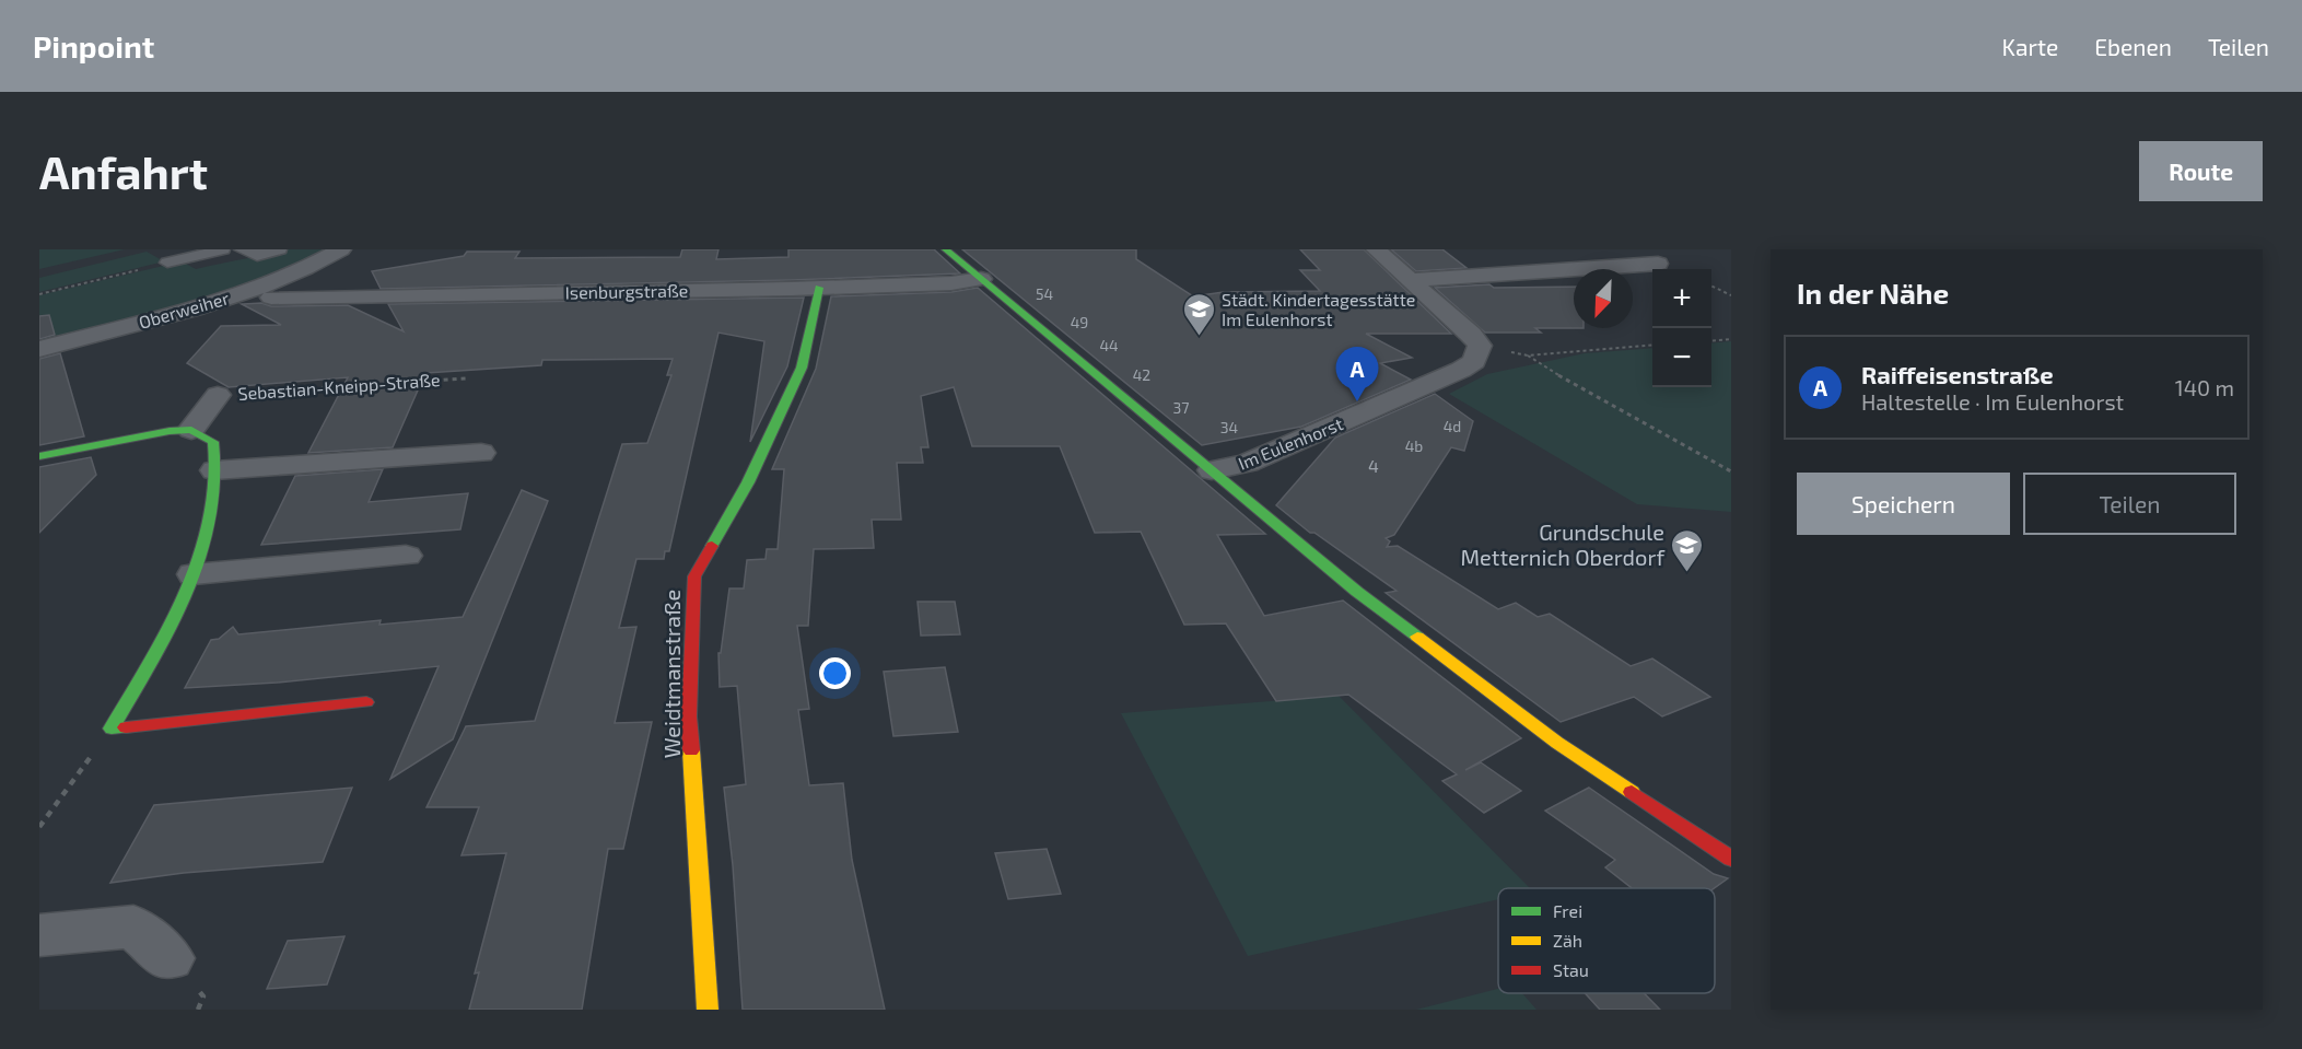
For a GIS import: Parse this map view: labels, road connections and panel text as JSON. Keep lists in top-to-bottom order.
{
  "streets": {
    "street": [
      "Isenburgstraße",
      "Oberweiher",
      "Sebastian-Kneipp-Straße",
      "Im Eulenhorst",
      "Weidtmanstraße"
    ]
  },
  "crossings": [
    ["Isenburgstraße", "Oberweiher"],
    ["Isenburgstraße", "Weidtmanstraße"]
  ],
  "places": {
    "school or university": ["Städt. Kindertagesstätte Im Eulenhorst", "Grundschule Metternich Oberdorf"]
  },
  "house_numbers": [
    "54",
    "49",
    "44",
    "42",
    "37",
    "4d",
    "34",
    "4b",
    "4"
  ],
  "legend": ["Frei", "Zäh", "Stau"],
  "north": "bottom left",
  "page": {
    "header": "Pinpoint",
    "nav": ["Karte", "Ebenen", "Teilen"],
    "buttons": [
      "Route",
      ["Speichern", "Teilen"]
    ],
    "title": "Anfahrt",
    "heading": "In der Nähe",
    "map_buttons": ["+", "−"],
    "list": [
      {
        "mark": "A",
        "name": "Raiffeisenstraße",
        "note": "Haltestelle · Im Eulenhorst",
        "value": "140 m"
      }
    ],
    "pins": "A"
  }
}
